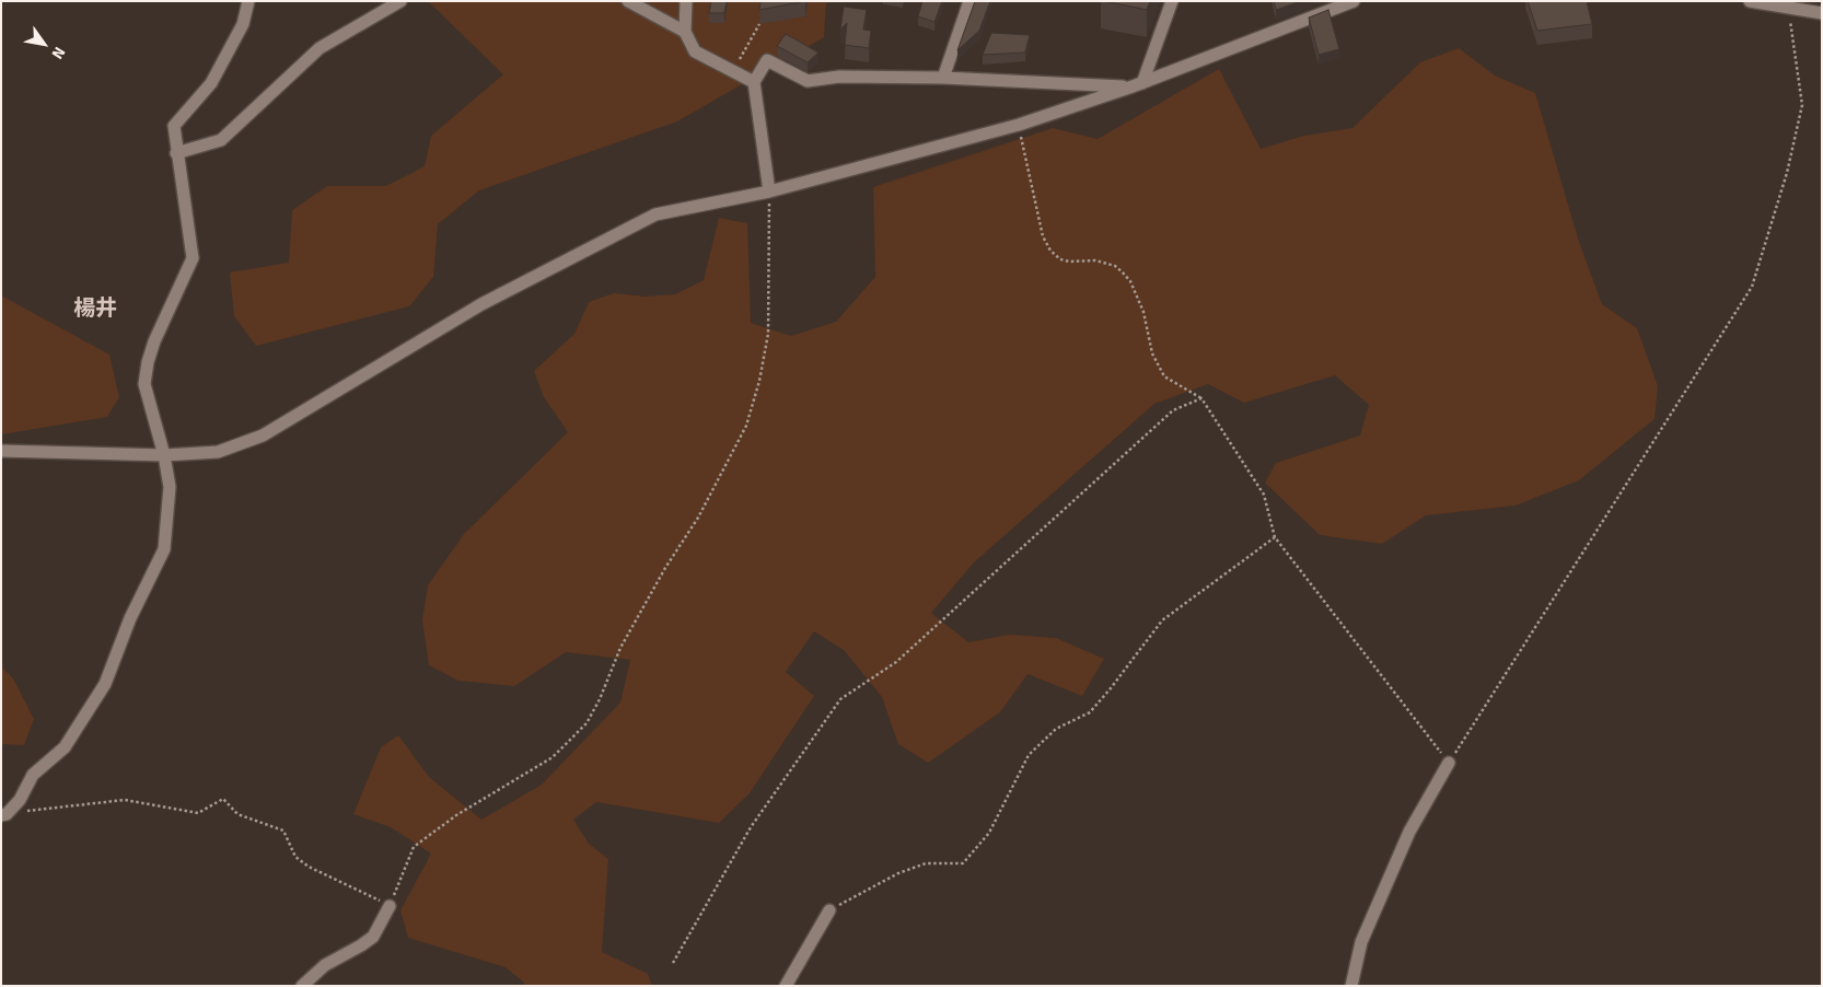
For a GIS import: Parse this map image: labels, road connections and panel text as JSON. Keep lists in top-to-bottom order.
{
  "districts": ["楊井"],
  "north": "bottom right"
}
